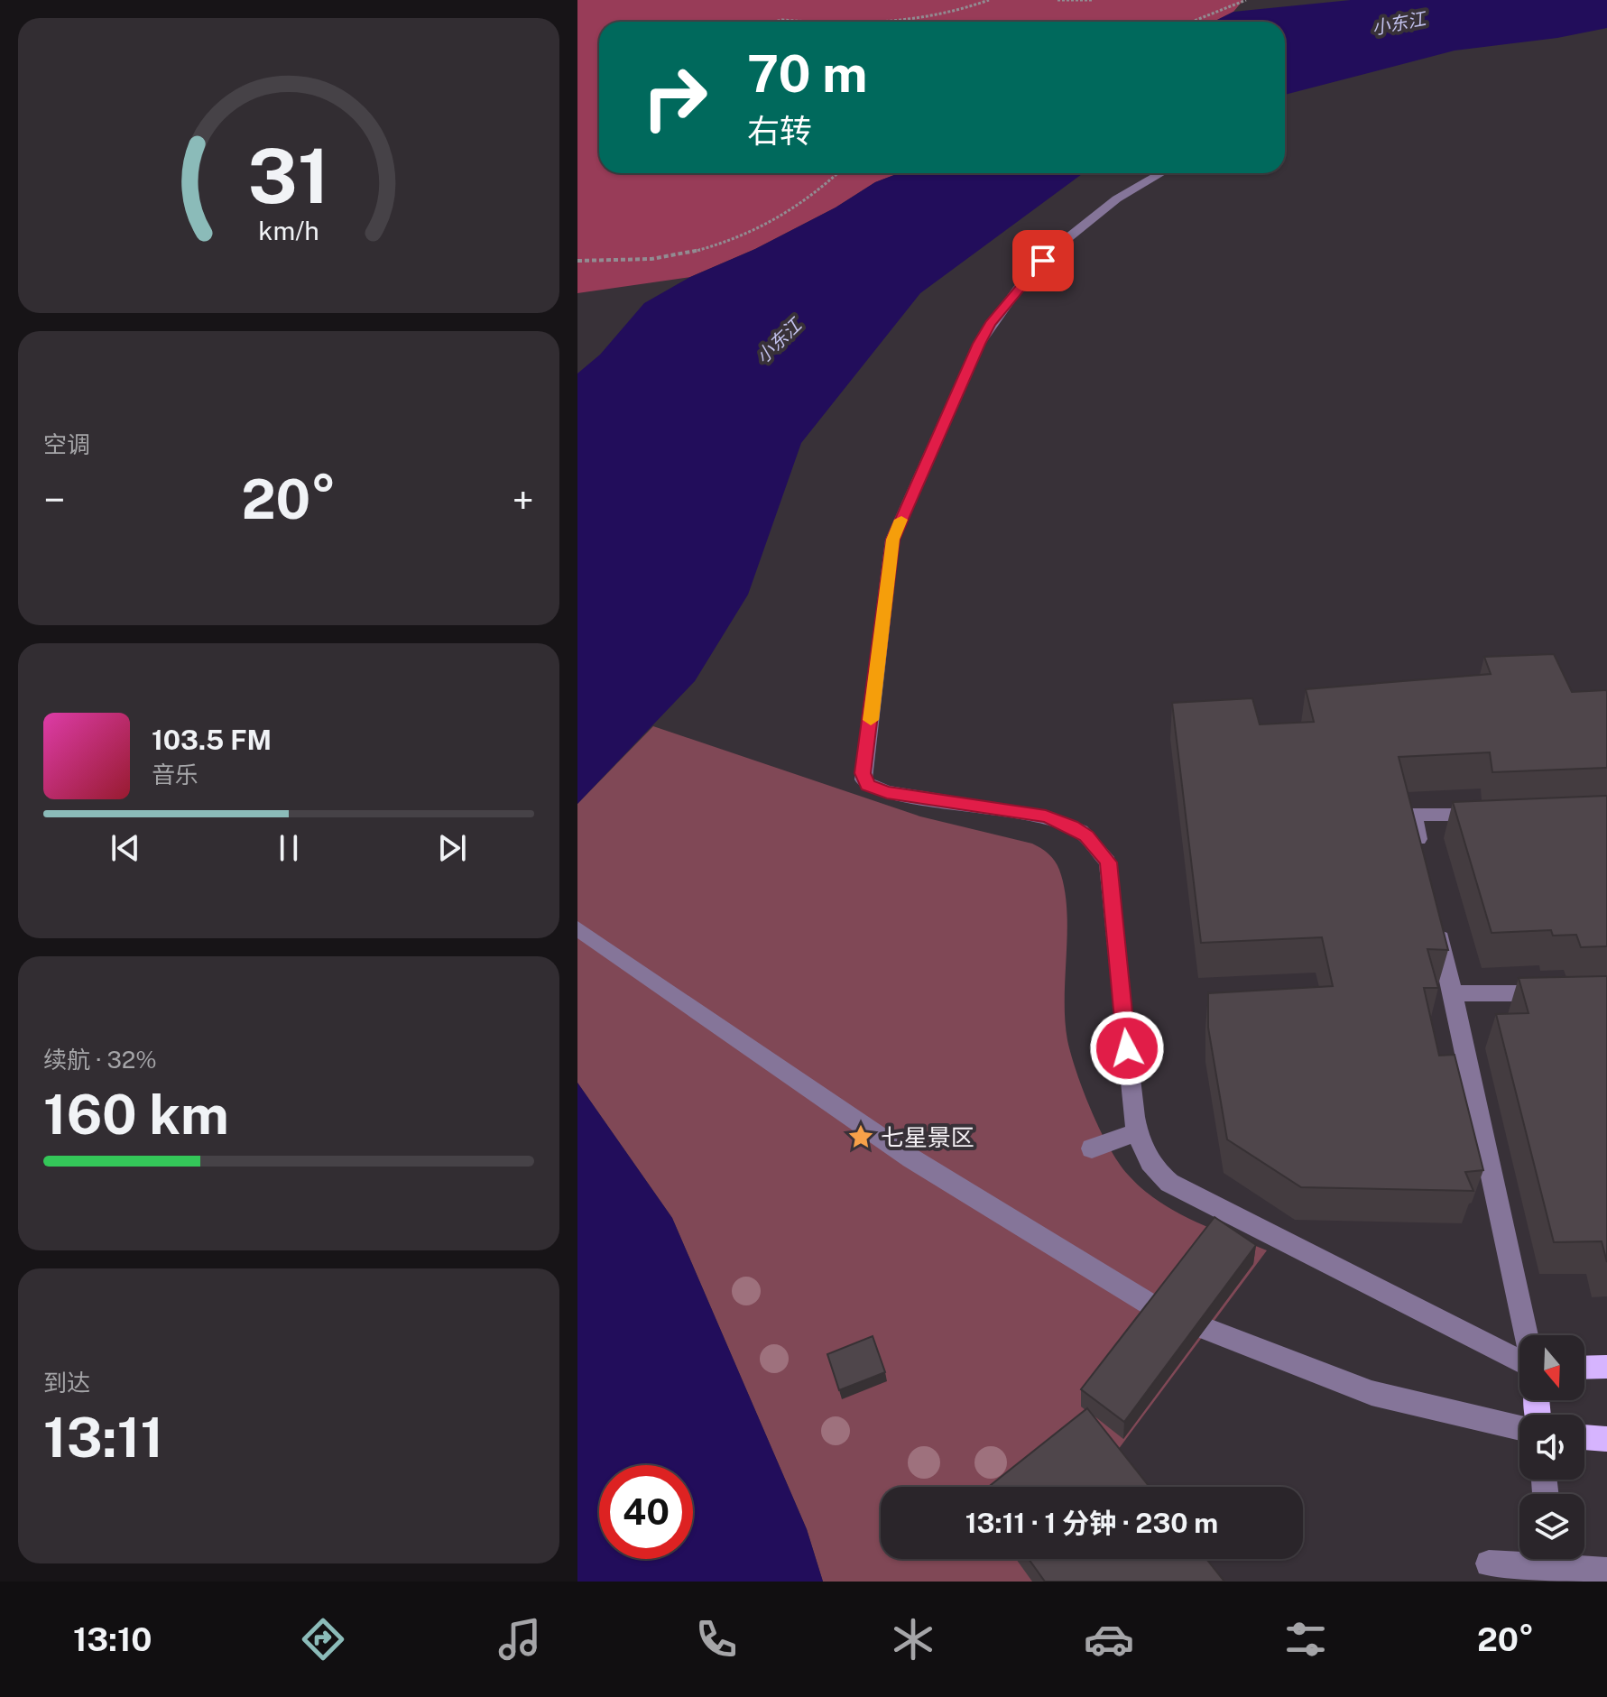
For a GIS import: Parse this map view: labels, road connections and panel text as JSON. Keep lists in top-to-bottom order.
{
  "water": ["小东江"],
  "places": {
    "place": ["七星景区"]
  },
  "north": "bottom",
  "page": {
    "turn": ["70 m", "右转"],
    "tile": [
      "空调",
      ["续航 · 32%", "160 km"],
      ["到达", "13:11"]
    ],
    "heat": ["−", "20°", "+"],
    "song": ["103.5 FM", "音乐"],
    "limit": "40",
    "trip": "13:11 · 1 分钟 · 230 m",
    "tabs": ["13:10", "20°"],
    "gauge": ["31", "km/h"]
  }
}
